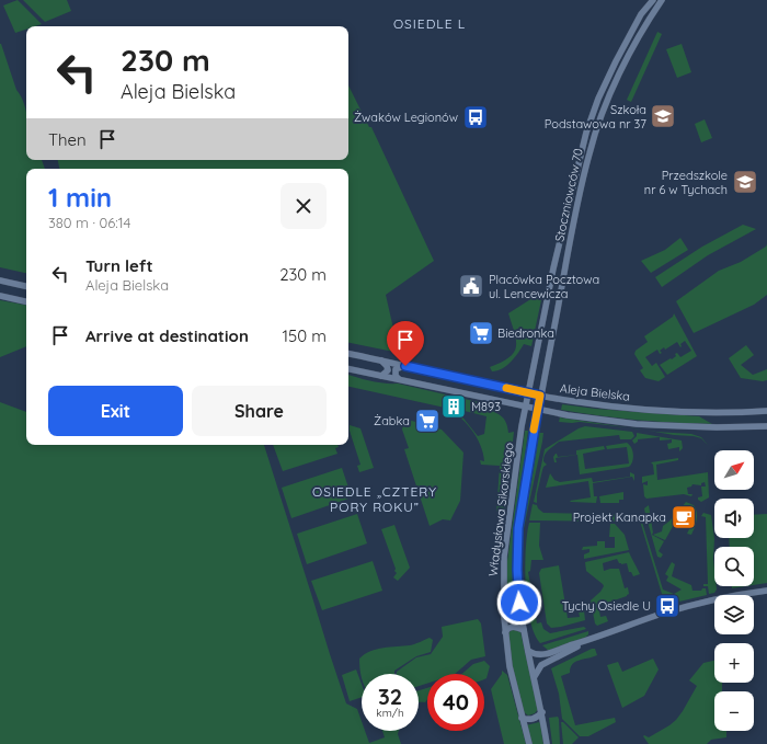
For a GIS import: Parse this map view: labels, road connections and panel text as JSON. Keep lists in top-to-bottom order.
{
  "streets": {
    "street": ["Stoczniowców 70", "Aleja Bielska", "Władysława Sikorskiego"]
  },
  "crossings": [
    ["Stoczniowców 70", "Aleja Bielska"],
    ["Stoczniowców 70", "Władysława Sikorskiego"],
    ["Aleja Bielska", "Władysława Sikorskiego"]
  ],
  "districts": ["OSIEDLE L", "OSIEDLE „CZTERY PORY ROKU”"],
  "places": {
    "school or university": ["Szkoła Podstawowa nr 37", "Przedszkole nr 6 w Tychach"],
    "bus stop": ["Żwaków Legionów", "Tychy Osiedle U"],
    "public building": ["Placówka Pocztowa ul. Lencewicza"],
    "supermarket": ["Biedronka", "Żabka"],
    "building": ["M893"],
    "cafe": ["Projekt Kanapka"]
  },
  "north": "top right",
  "page": {
    "turn": ["230 m", "Aleja Bielska"],
    "then": "Then",
    "heading": ["1 min", "380 m · 06:14"],
    "list": [
      {
        "name": "Turn left",
        "note": "Aleja Bielska",
        "value": "230 m"
      },
      {
        "name": "Arrive at destination",
        "value": "150 m"
      }
    ],
    "buttons": ["Exit", "Share"],
    "map_buttons": ["+", "−"],
    "speed": "32 km/h",
    "limit": "40"
  }
}
